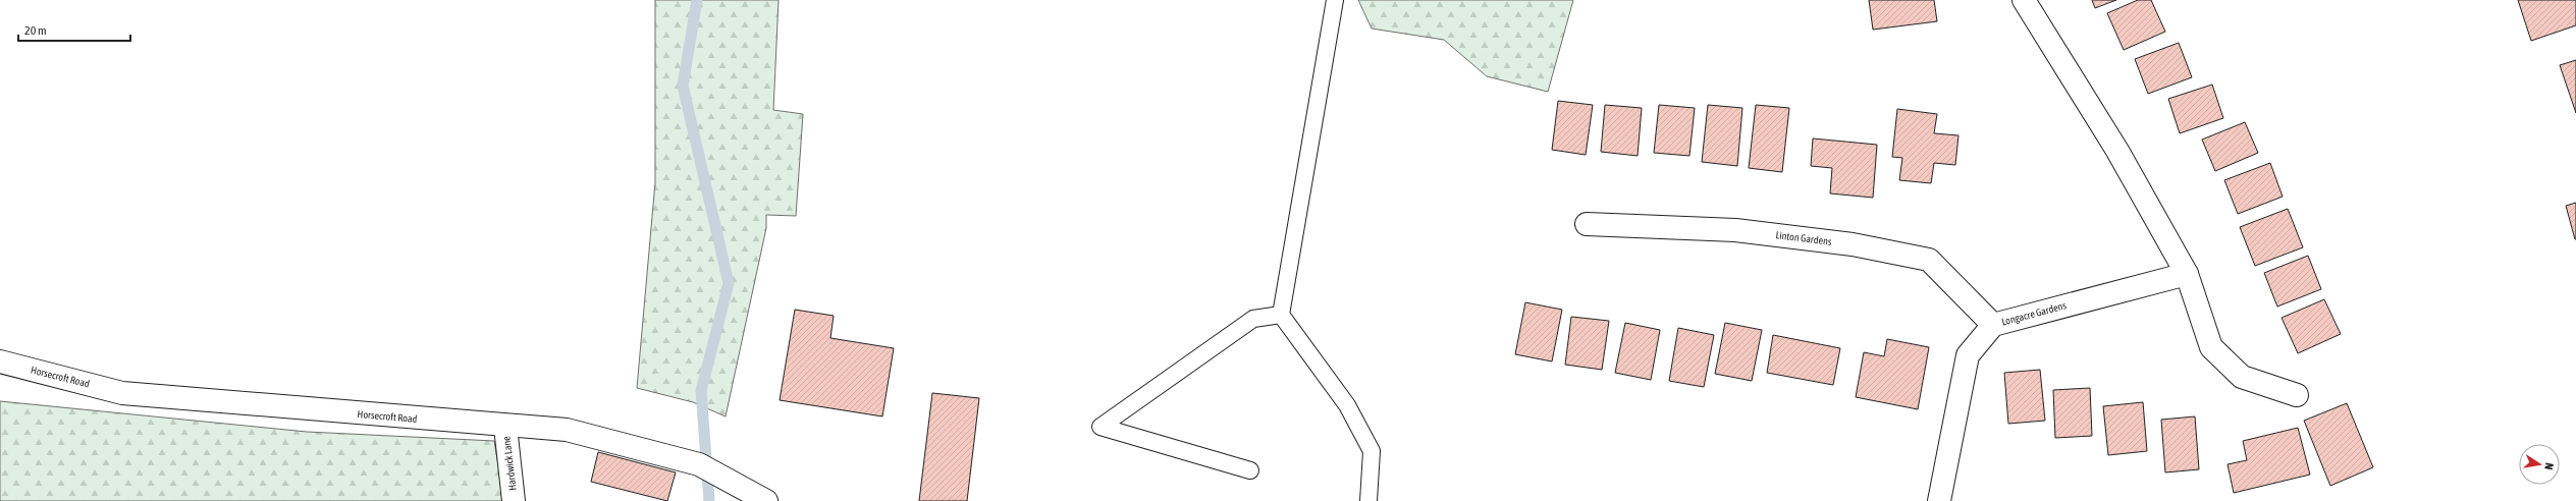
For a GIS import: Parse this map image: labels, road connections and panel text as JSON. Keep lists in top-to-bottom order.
{
  "streets": {
    "street": [
      "Linton Gardens",
      "Longacre Gardens",
      "Horsecroft Road",
      "Hardwick Lane"
    ]
  },
  "crossings": [
    ["Linton Gardens", "Longacre Gardens"],
    ["Horsecroft Road", "Hardwick Lane"]
  ],
  "scale_bar": "20 m",
  "north": "right"
}
